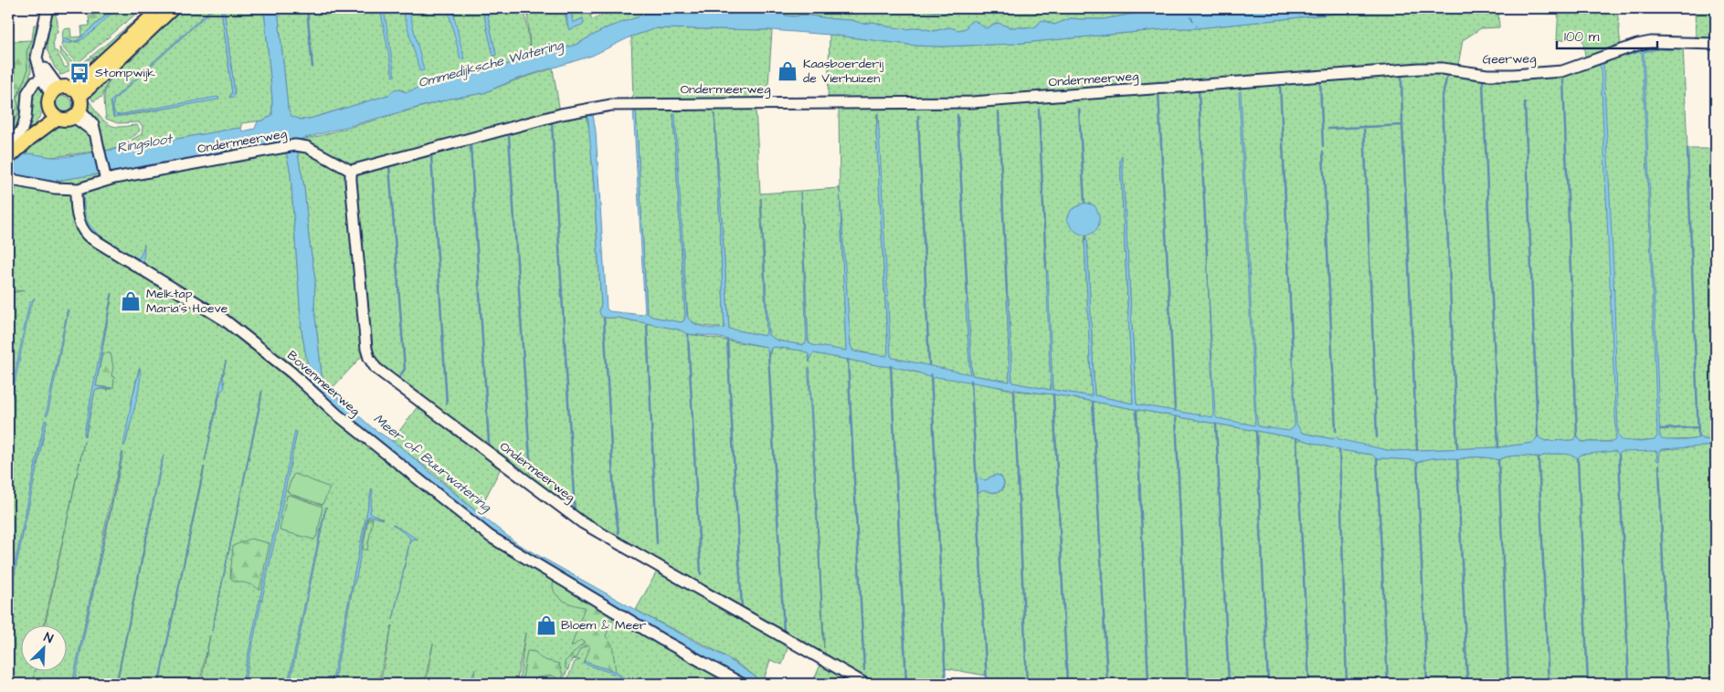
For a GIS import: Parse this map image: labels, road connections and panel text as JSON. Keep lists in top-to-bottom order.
{
  "streets": {
    "street": ["Geerweg", "Ondermeerweg", "Bovenmeerweg"]
  },
  "crossings": [
    ["Geerweg", "Ondermeerweg"]
  ],
  "water": ["Ommedijksche Watering", "Ringsloot", "Meer of Buurwatering"],
  "places": {
    "shop": ["Kaasboerderij de Vierhuizen", "Melktap Maria's Hoeve", "Bloem & Meer"],
    "bus stop": ["Stompwijk"]
  },
  "scale_bar": "100 m",
  "north": "top right"
}
